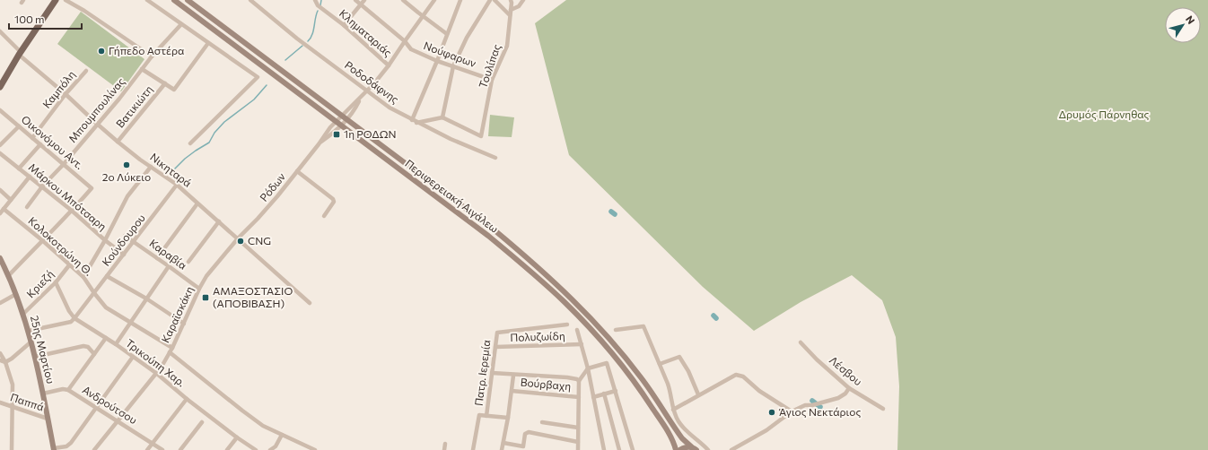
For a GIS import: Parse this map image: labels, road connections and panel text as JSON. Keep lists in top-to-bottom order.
{
  "streets": {
    "main road": ["Περιφερειακή Αιγάλεω", "25ης Μαρτίου"],
    "street": [
      "Κληματαριάς",
      "Νούφαρων",
      "Τουλίπας",
      "Ροδοδάφνης",
      "Καμπόλη",
      "Βατικιώτη",
      "Μπουμπουλίνας",
      "Οικονόμου Αντ.",
      "Νικηταρά",
      "Ρόδων",
      "Μάρκου Μπότσαρη",
      "Κούνδουρου",
      "Κολοκοτρώνη Θ.",
      "Καραβία",
      "Κριεζή",
      "Καραϊσκάκη",
      "Πολυζωίδη",
      "Τρικούπη Χαρ.",
      "Λέσβου",
      "Πατρ. Ιερεμία",
      "Βούρβαχη",
      "Παππά",
      "Ανδρούτσου"
    ]
  },
  "crossings": [
    ["Κληματαριάς", "Ρόδων"],
    ["Νούφαρων", "Τουλίπας"],
    ["Νούφαρων", "Ρόδων"],
    ["Ροδοδάφνης", "Ρόδων"],
    ["Καμπόλη", "Οικονόμου Αντ."],
    ["Καμπόλη", "Νικηταρά"],
    ["Βατικιώτη", "Νικηταρά"],
    ["Μπουμπουλίνας", "Οικονόμου Αντ."],
    ["Μπουμπουλίνας", "Νικηταρά"],
    ["Μπουμπουλίνας", "Μάρκου Μπότσαρη"],
    ["Οικονόμου Αντ.", "Μάρκου Μπότσαρη"],
    ["Νικηταρά", "Ρόδων"],
    ["Νικηταρά", "Κούνδουρου"],
    ["Νικηταρά", "Καραϊσκάκη"],
    ["Ρόδων", "Περιφερειακή Αιγάλεω"],
    ["Ρόδων", "Καραϊσκάκη"],
    ["Μάρκου Μπότσαρη", "Κούνδουρου"],
    ["Κούνδουρου", "Κολοκοτρώνη Θ."],
    ["Κούνδουρου", "Καραβία"],
    ["Κούνδουρου", "Τρικούπη Χαρ."],
    ["Κολοκοτρώνη Θ.", "Κριεζή"],
    ["Κολοκοτρώνη Θ.", "Καραϊσκάκη"],
    ["Καραβία", "Καραϊσκάκη"],
    ["Κριεζή", "25ης Μαρτίου"],
    ["Κριεζή", "Τρικούπη Χαρ."],
    ["Καραϊσκάκη", "Τρικούπη Χαρ."],
    ["Καραϊσκάκη", "Ανδρούτσου"],
    ["Πολυζωίδη", "Πατρ. Ιερεμία"],
    ["25ης Μαρτίου", "Παππά"],
    ["25ης Μαρτίου", "Ανδρούτσου"]
  ],
  "parks": ["Δρυμός Πάρνηθας"],
  "places": {
    "other": [
      "Γήπεδο Αστέρα",
      "2ο Λύκειο",
      "CNG",
      "Άγιος Νεκτάριος"
    ],
    "transit": ["1η ΡΟΔΩΝ", "ΑΜΑΞΟΣΤΑΣΙΟ (ΑΠΟΒΙΒΑΣΗ)"]
  },
  "scale_bar": "100 m",
  "north": "top right"
}
